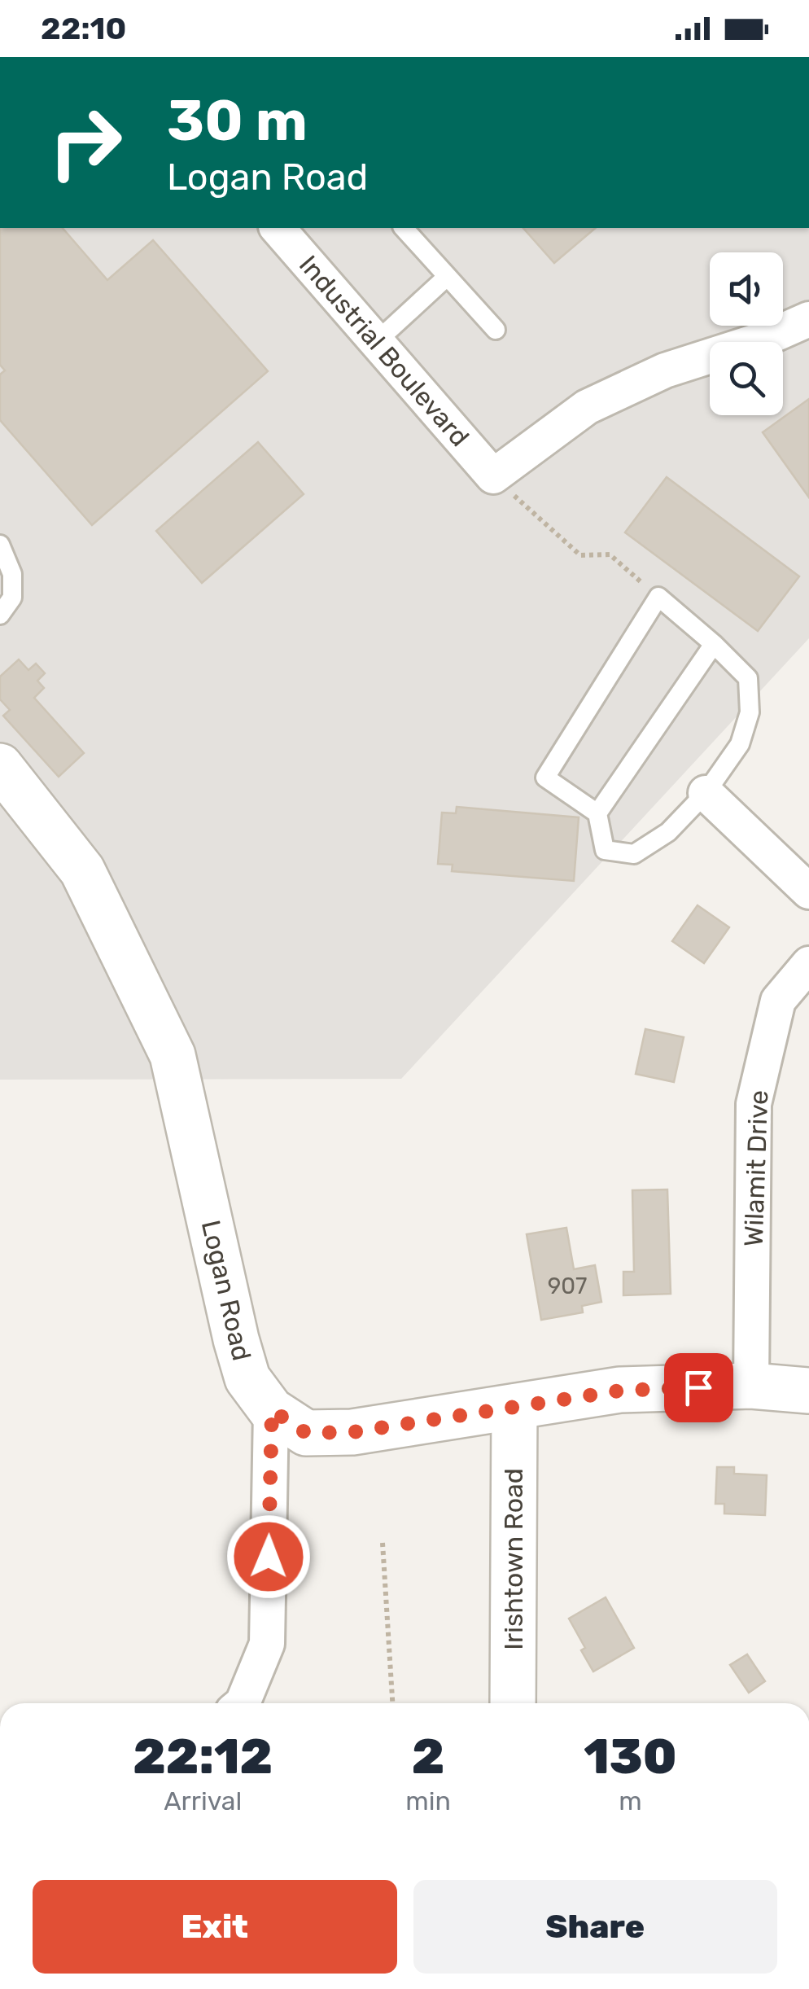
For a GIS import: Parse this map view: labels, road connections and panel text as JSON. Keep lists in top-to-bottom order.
{
  "streets": {
    "street": [
      "Industrial Boulevard",
      "Wilamit Drive",
      "Logan Road",
      "Irishtown Road"
    ]
  },
  "crossings": [
    ["Wilamit Drive", "Logan Road"],
    ["Logan Road", "Irishtown Road"]
  ],
  "house_numbers": ["907"],
  "page": {
    "status": "22:10",
    "turn": ["30 m", "Logan Road"],
    "eta": [
      "22:12",
      "Arrival",
      "2",
      "min",
      "130",
      "m"
    ],
    "buttons": ["Exit", "Share"]
  }
}
